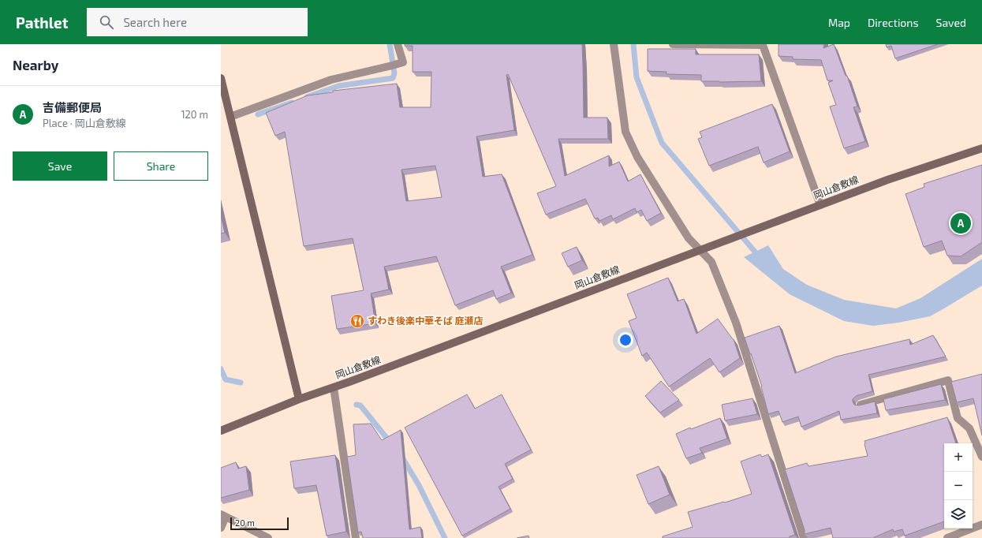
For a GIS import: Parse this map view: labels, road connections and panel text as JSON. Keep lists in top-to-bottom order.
{
  "streets": {
    "main road": ["岡山倉敷線"]
  },
  "places": {
    "restaurant": ["すわき後楽中華そば 庭瀬店"]
  },
  "scale_bar": "20 m",
  "page": {
    "header": "Pathlet",
    "search": "Search here",
    "nav": ["Map", "Directions", "Saved"],
    "heading": "Nearby",
    "list": [
      {
        "mark": "A",
        "name": "吉備郵便局",
        "note": "Place · 岡山倉敷線",
        "value": "120 m"
      }
    ],
    "buttons": ["Save", "Share"],
    "pins": "A",
    "map_buttons": ["+", "−"],
    "scale": "20 m"
  }
}
